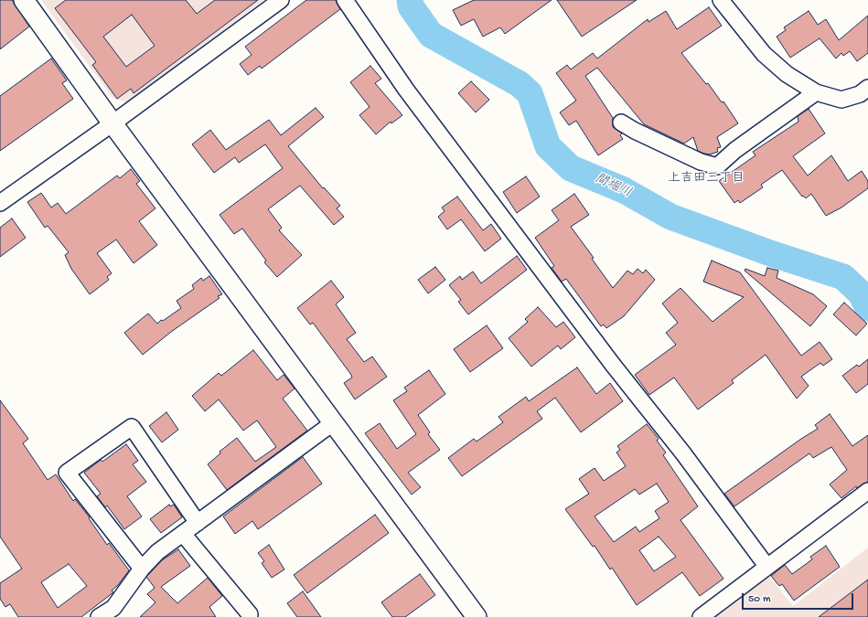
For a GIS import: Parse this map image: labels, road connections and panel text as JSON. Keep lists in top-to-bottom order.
{
  "districts": ["上吉田三丁目"],
  "water": ["間堀川"],
  "scale_bar": "50 m"
}
